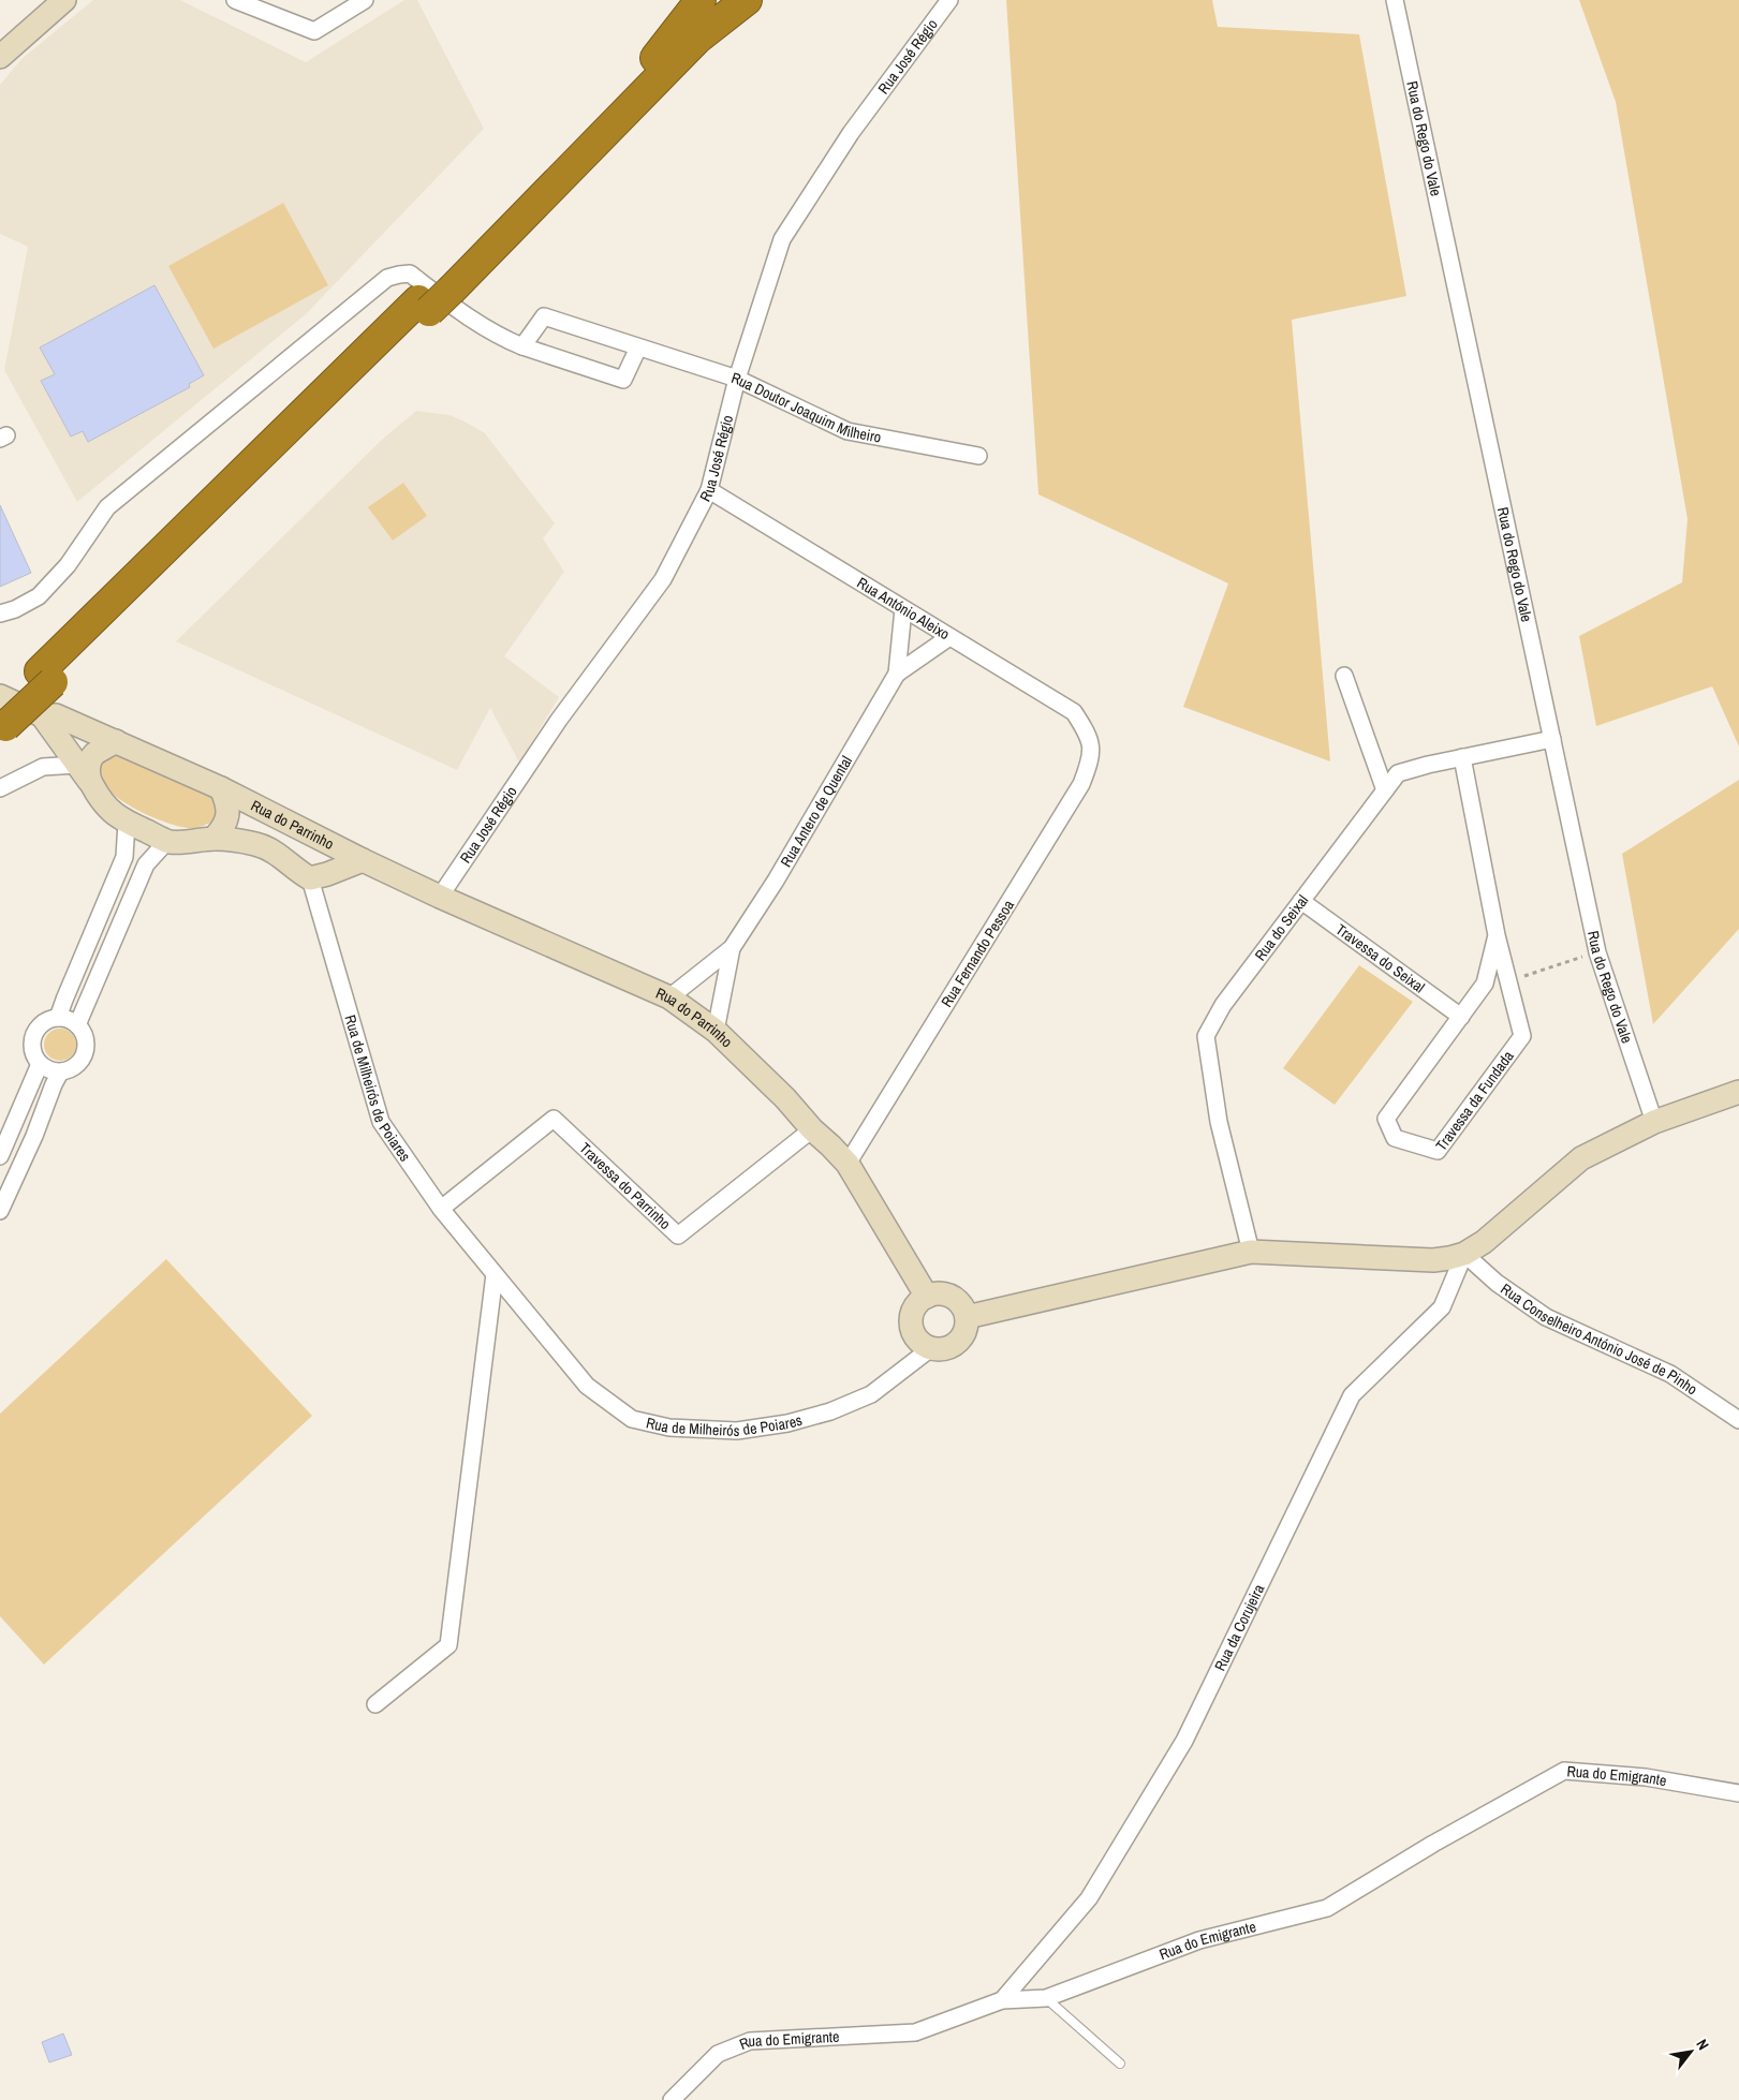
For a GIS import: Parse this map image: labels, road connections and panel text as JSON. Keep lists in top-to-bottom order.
{
  "streets": {
    "street": [
      "Rua José Régio",
      "Rua do Rego do Vale",
      "Rua Doutor Joaquim Milheiro",
      "Rua António Aleixo",
      "Rua Antero de Quental",
      "Rua do Parrinho",
      "Rua do Seixal",
      "Rua Fernando Pessoa",
      "Travessa do Seixal",
      "Rua de Milheirós de Poiares",
      "Travessa da Fundada",
      "Travessa do Parrinho",
      "Rua Conselheiro António José de Pinho",
      "Rua da Corujeira",
      "Rua do Emigrante"
    ]
  },
  "crossings": [
    ["Rua José Régio", "Rua Doutor Joaquim Milheiro"],
    ["Rua José Régio", "Rua António Aleixo"],
    ["Rua José Régio", "Rua do Parrinho"],
    ["Rua do Rego do Vale", "Rua do Seixal"],
    ["Rua António Aleixo", "Rua Antero de Quental"],
    ["Rua António Aleixo", "Rua Fernando Pessoa"],
    ["Rua Antero de Quental", "Rua do Parrinho"],
    ["Rua do Parrinho", "Rua Fernando Pessoa"],
    ["Rua do Parrinho", "Rua de Milheirós de Poiares"],
    ["Rua do Parrinho", "Travessa do Parrinho"],
    ["Rua do Seixal", "Travessa do Seixal"],
    ["Rua do Seixal", "Travessa da Fundada"],
    ["Travessa do Seixal", "Travessa da Fundada"],
    ["Rua de Milheirós de Poiares", "Travessa do Parrinho"],
    ["Rua Conselheiro António José de Pinho", "Rua da Corujeira"],
    ["Rua da Corujeira", "Rua do Emigrante"]
  ],
  "north": "top right"
}
